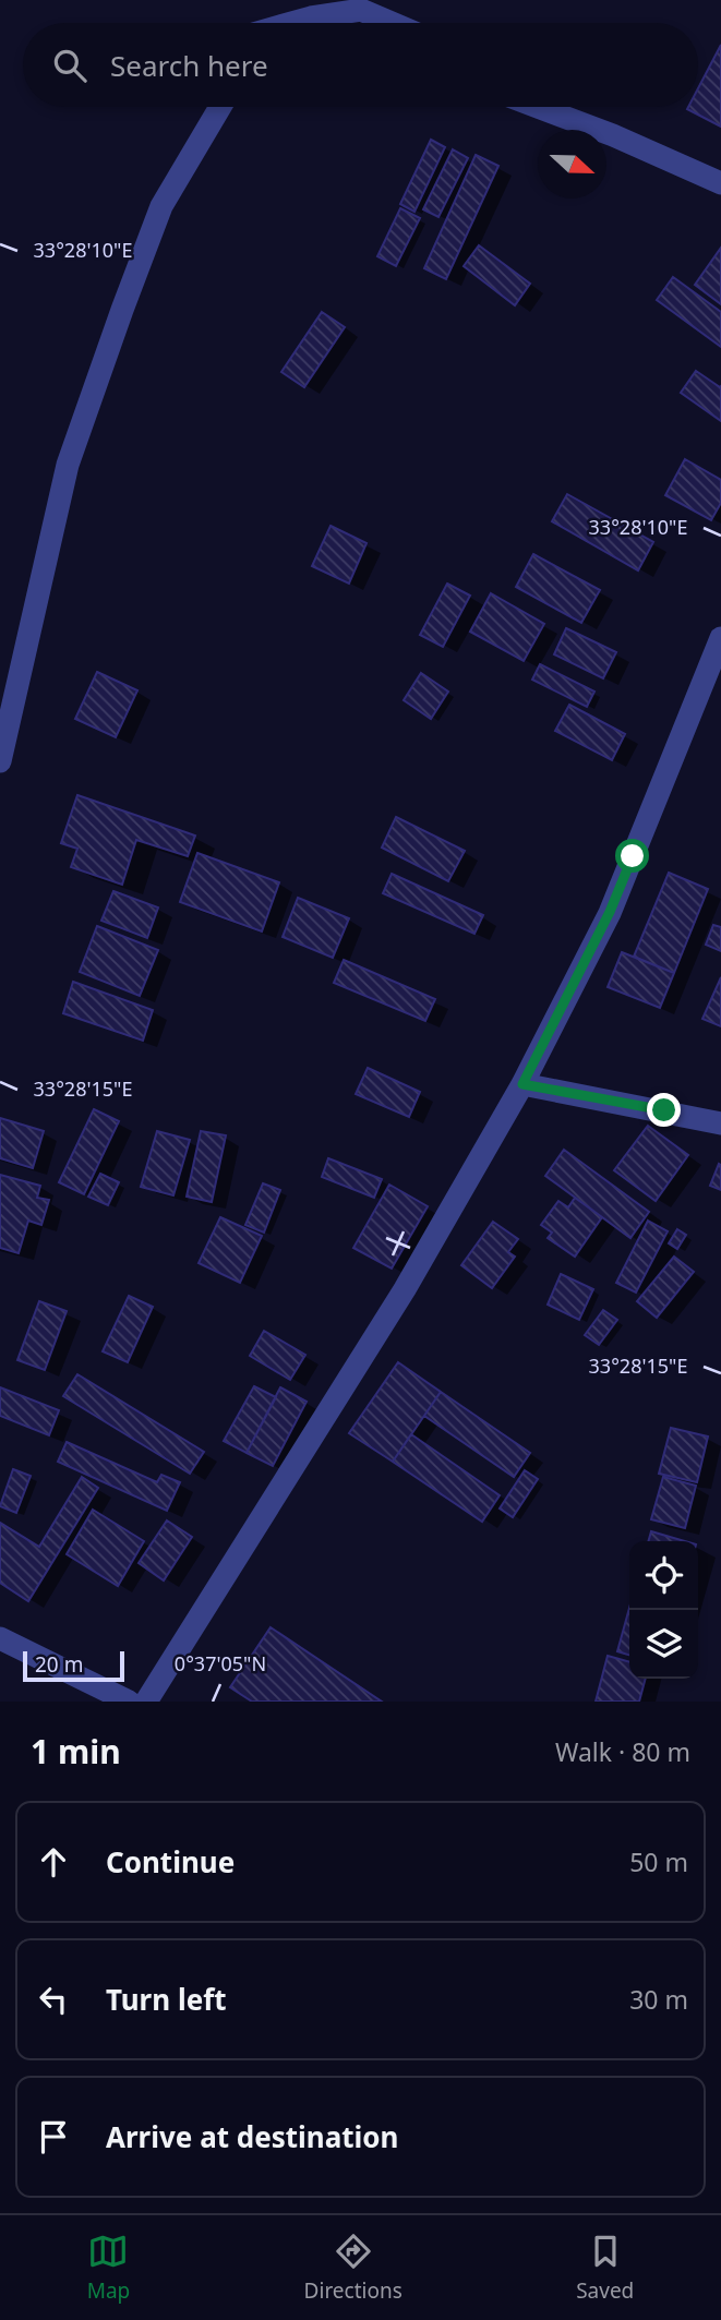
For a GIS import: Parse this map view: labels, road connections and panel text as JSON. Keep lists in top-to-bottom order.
{
  "scale_bar": "20 m",
  "north": "right",
  "page": {
    "search": "Search here",
    "scale": "20 m",
    "heading": ["1 min", "Walk · 80 m"],
    "list": [
      ["Continue", "50 m"],
      ["Turn left", "30 m"],
      "Arrive at destination"
    ],
    "nav": ["Map", "Directions", "Saved"]
  },
  "coordinates": ["33°28'10\"E", "33°28'15\"E", "0°37'05\"N"]
}
